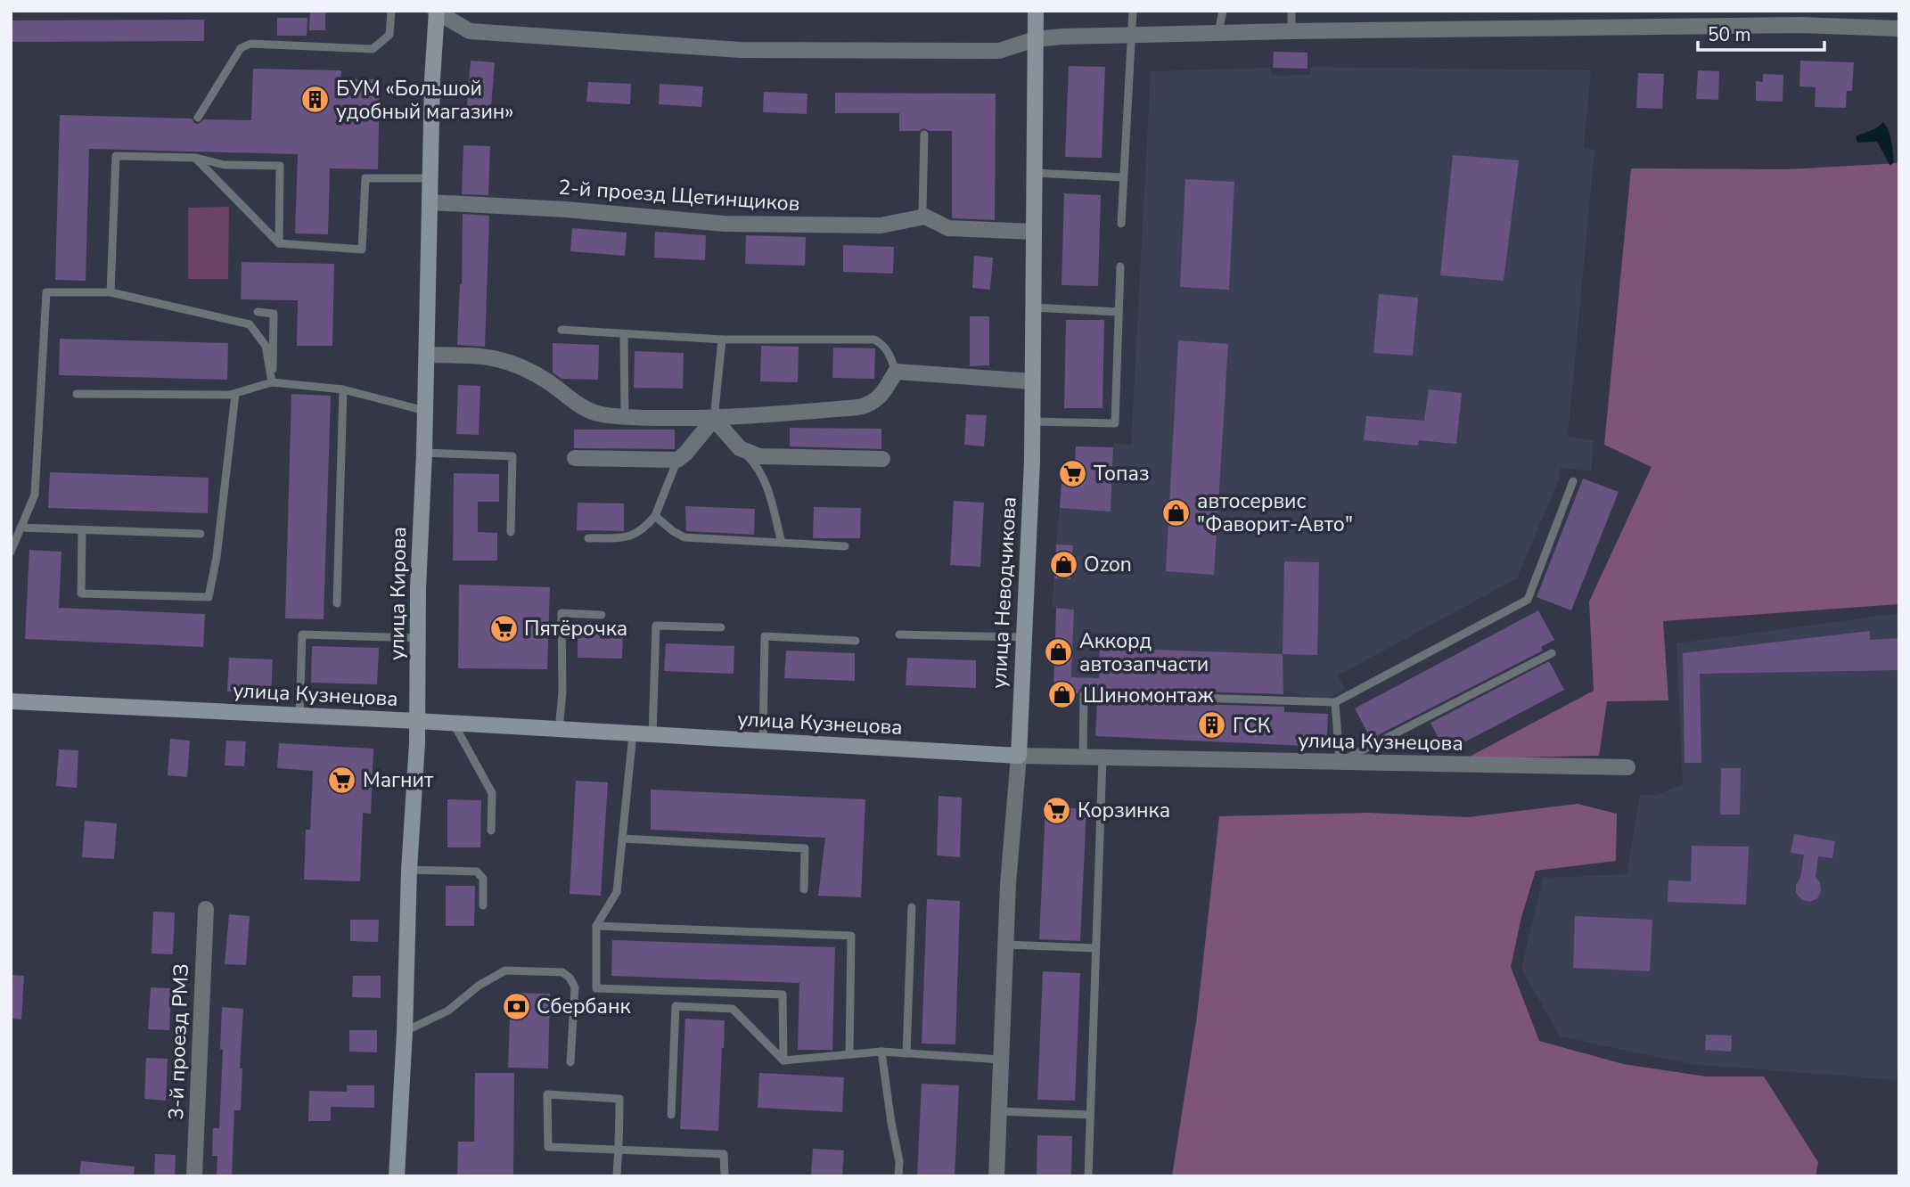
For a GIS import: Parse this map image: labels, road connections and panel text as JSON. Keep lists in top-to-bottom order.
{
  "streets": {
    "main road": ["улица Неводчикова", "улица Кирова", "улица Кузнецова"],
    "street": ["2-й проезд Щетинщиков", "3-й проезд РМЗ"]
  },
  "crossings": [
    ["2-й проезд Щетинщиков", "улица Кирова"],
    ["улица Неводчикова", "улица Кузнецова"],
    ["улица Кирова", "улица Кузнецова"]
  ],
  "places": {
    "building": ["БУМ «Большой удобный магазин»", "ГСК"],
    "supermarket": [
      "Топаз",
      "Пятёрочка",
      "Магнит",
      "Корзинка"
    ],
    "shop": [
      "автосервис \"Фаворит-Авто\"",
      "Ozon",
      "Аккорд автозапчасти",
      "Шиномонтаж"
    ],
    "bank": ["Сбербанк"]
  },
  "scale_bar": "50 m"
}
